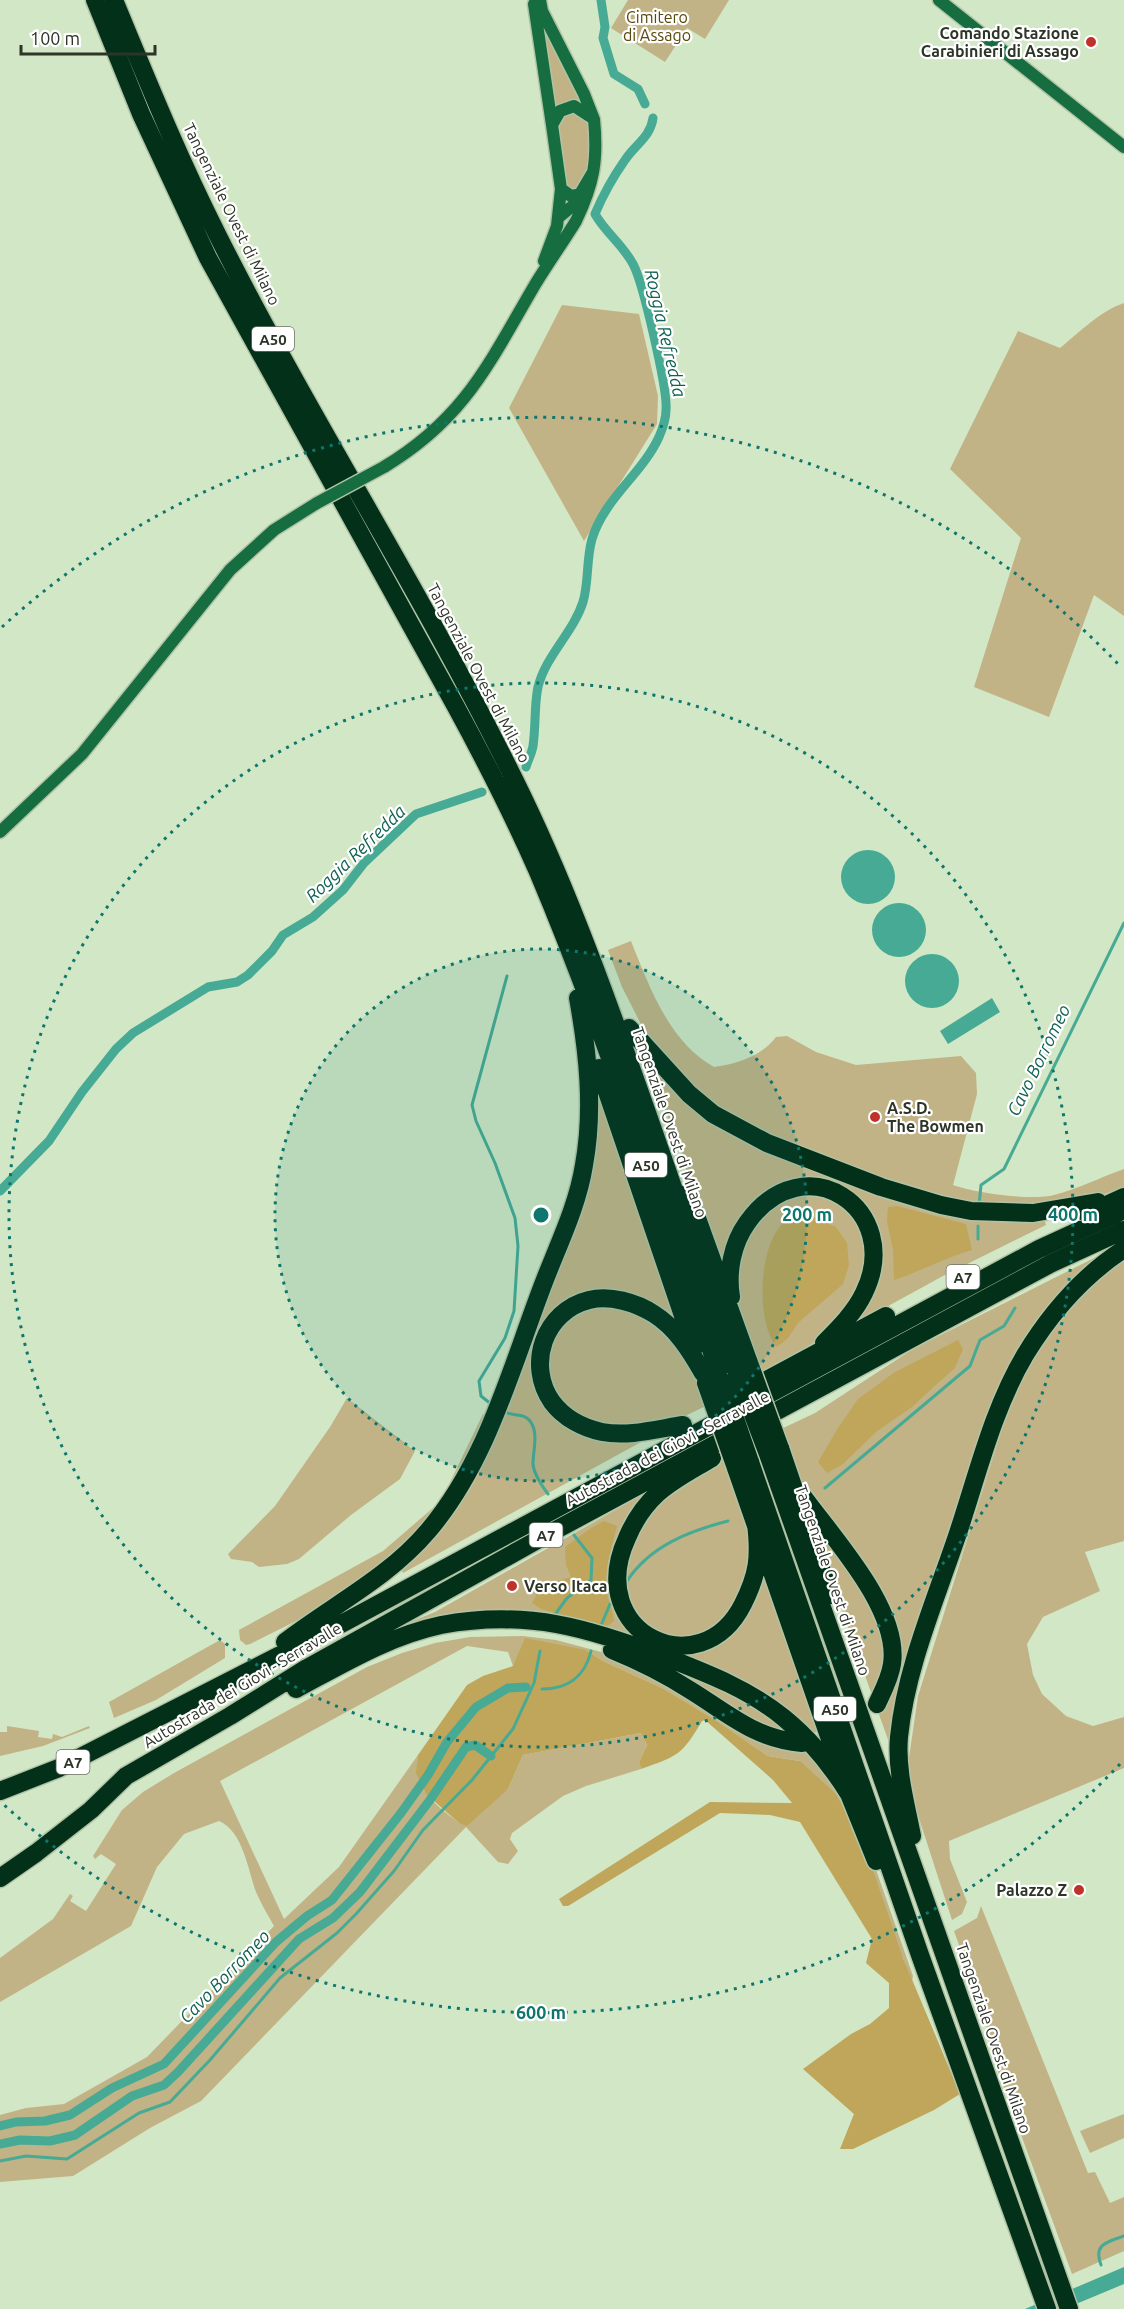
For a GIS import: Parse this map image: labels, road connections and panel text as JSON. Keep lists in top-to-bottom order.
{
  "streets": {
    "highway": [
      "Tangenziale Ovest di Milano",
      "A50",
      "A7",
      "Autostrada dei Giovi - Serravalle"
    ]
  },
  "crossings": [
    ["A7", "Autostrada dei Giovi - Serravalle"]
  ],
  "water": ["Roggia Refredda", "Cavo Borromeo"],
  "parks": ["Cimitero di Assago"],
  "places": [
    "Comando Stazione Carabinieri di Assago",
    "A.S.D. The Bowmen",
    "Verso Itaca",
    "Palazzo Z"
  ],
  "scale_bar": "100 m",
  "rings": ["200 m", "400 m", "600 m"]
}
